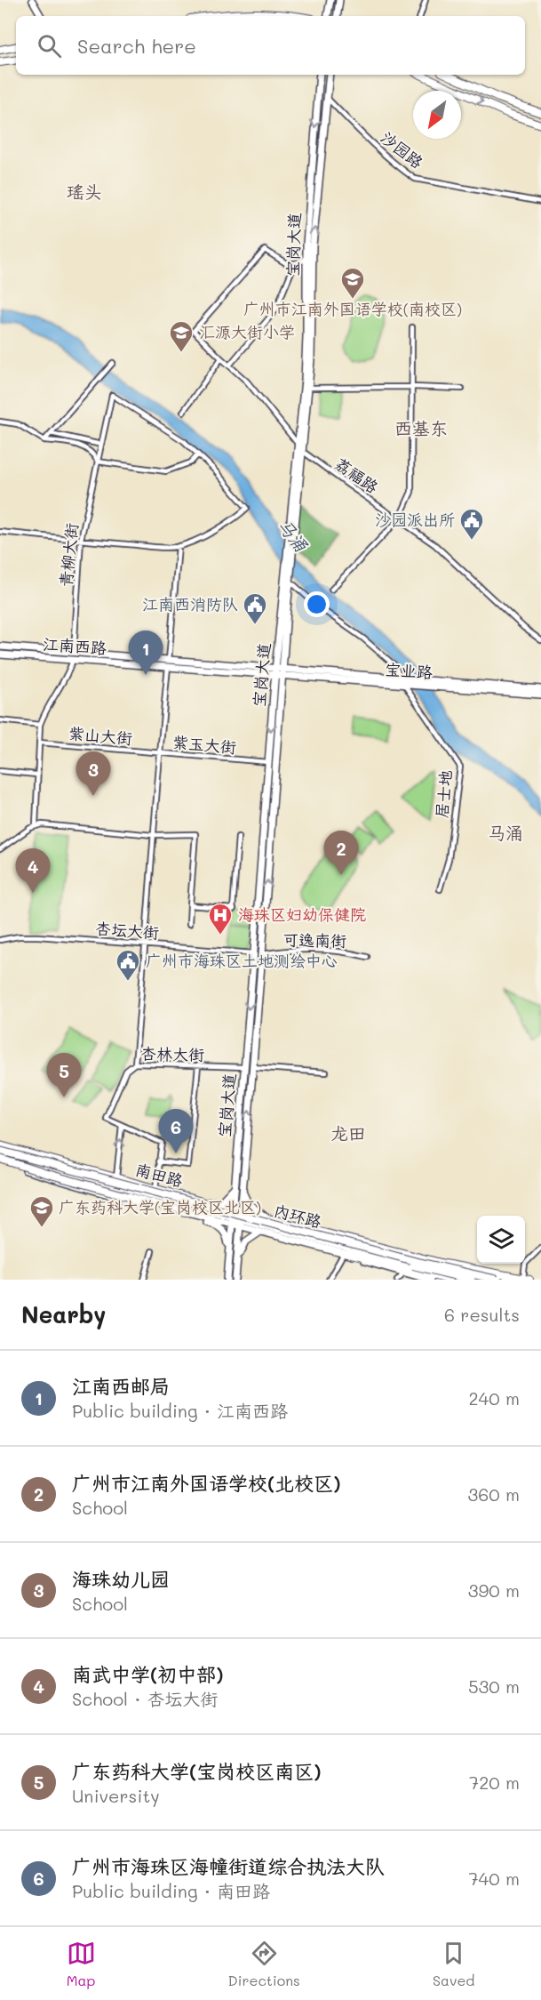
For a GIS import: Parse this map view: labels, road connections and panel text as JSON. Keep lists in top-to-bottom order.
{
  "streets": {
    "main road": [
      "宝岗大道",
      "江南西路",
      "宝业路",
      "南田路",
      "内环路"
    ],
    "street": [
      "沙园路",
      "荔福路",
      "青柳大街",
      "紫山大街",
      "紫玉大街",
      "居士地",
      "杏坛大街",
      "可逸南街",
      "杏林大街"
    ]
  },
  "crossings": [
    ["沙园路", "宝岗大道"],
    ["宝岗大道", "荔福路"],
    ["宝岗大道", "宝业路"],
    ["宝岗大道", "紫玉大街"],
    ["宝岗大道", "居士地"],
    ["宝岗大道", "杏坛大街"],
    ["宝岗大道", "可逸南街"],
    ["宝岗大道", "杏林大街"],
    ["宝岗大道", "南田路"],
    ["青柳大街", "江南西路"],
    ["宝业路", "居士地"],
    ["紫山大街", "紫玉大街"],
    ["南田路", "内环路"]
  ],
  "districts": [
    "瑶头",
    "西基东",
    "马涌",
    "龙田"
  ],
  "water": ["马涌"],
  "places": {
    "school or university": ["广州市江南外国语学校(南校区)", "汇源大街小学", "广东药科大学(宝岗校区北区)"],
    "public building": ["沙园派出所", "江南西消防队", "广州市海珠区土地测绘中心"],
    "hospital": ["海珠区妇幼保健院"]
  },
  "north": "bottom left",
  "page": {
    "search": "Search here",
    "pins": [
      "1",
      "3",
      "2",
      "4",
      "5",
      "6"
    ],
    "heading": ["Nearby", "6 results"],
    "list": [
      {
        "mark": "1",
        "name": "江南西邮局",
        "note": "Public building · 江南西路",
        "value": "240 m"
      },
      {
        "mark": "2",
        "name": "广州市江南外国语学校(北校区)",
        "note": "School",
        "value": "360 m"
      },
      {
        "mark": "3",
        "name": "海珠幼儿园",
        "note": "School",
        "value": "390 m"
      },
      {
        "mark": "4",
        "name": "南武中学(初中部)",
        "note": "School · 杏坛大街",
        "value": "530 m"
      },
      {
        "mark": "5",
        "name": "广东药科大学(宝岗校区南区)",
        "note": "University",
        "value": "720 m"
      },
      {
        "mark": "6",
        "name": "广州市海珠区海幢街道综合执法大队",
        "note": "Public building · 南田路",
        "value": "740 m"
      }
    ],
    "nav": ["Map", "Directions", "Saved"]
  }
}
